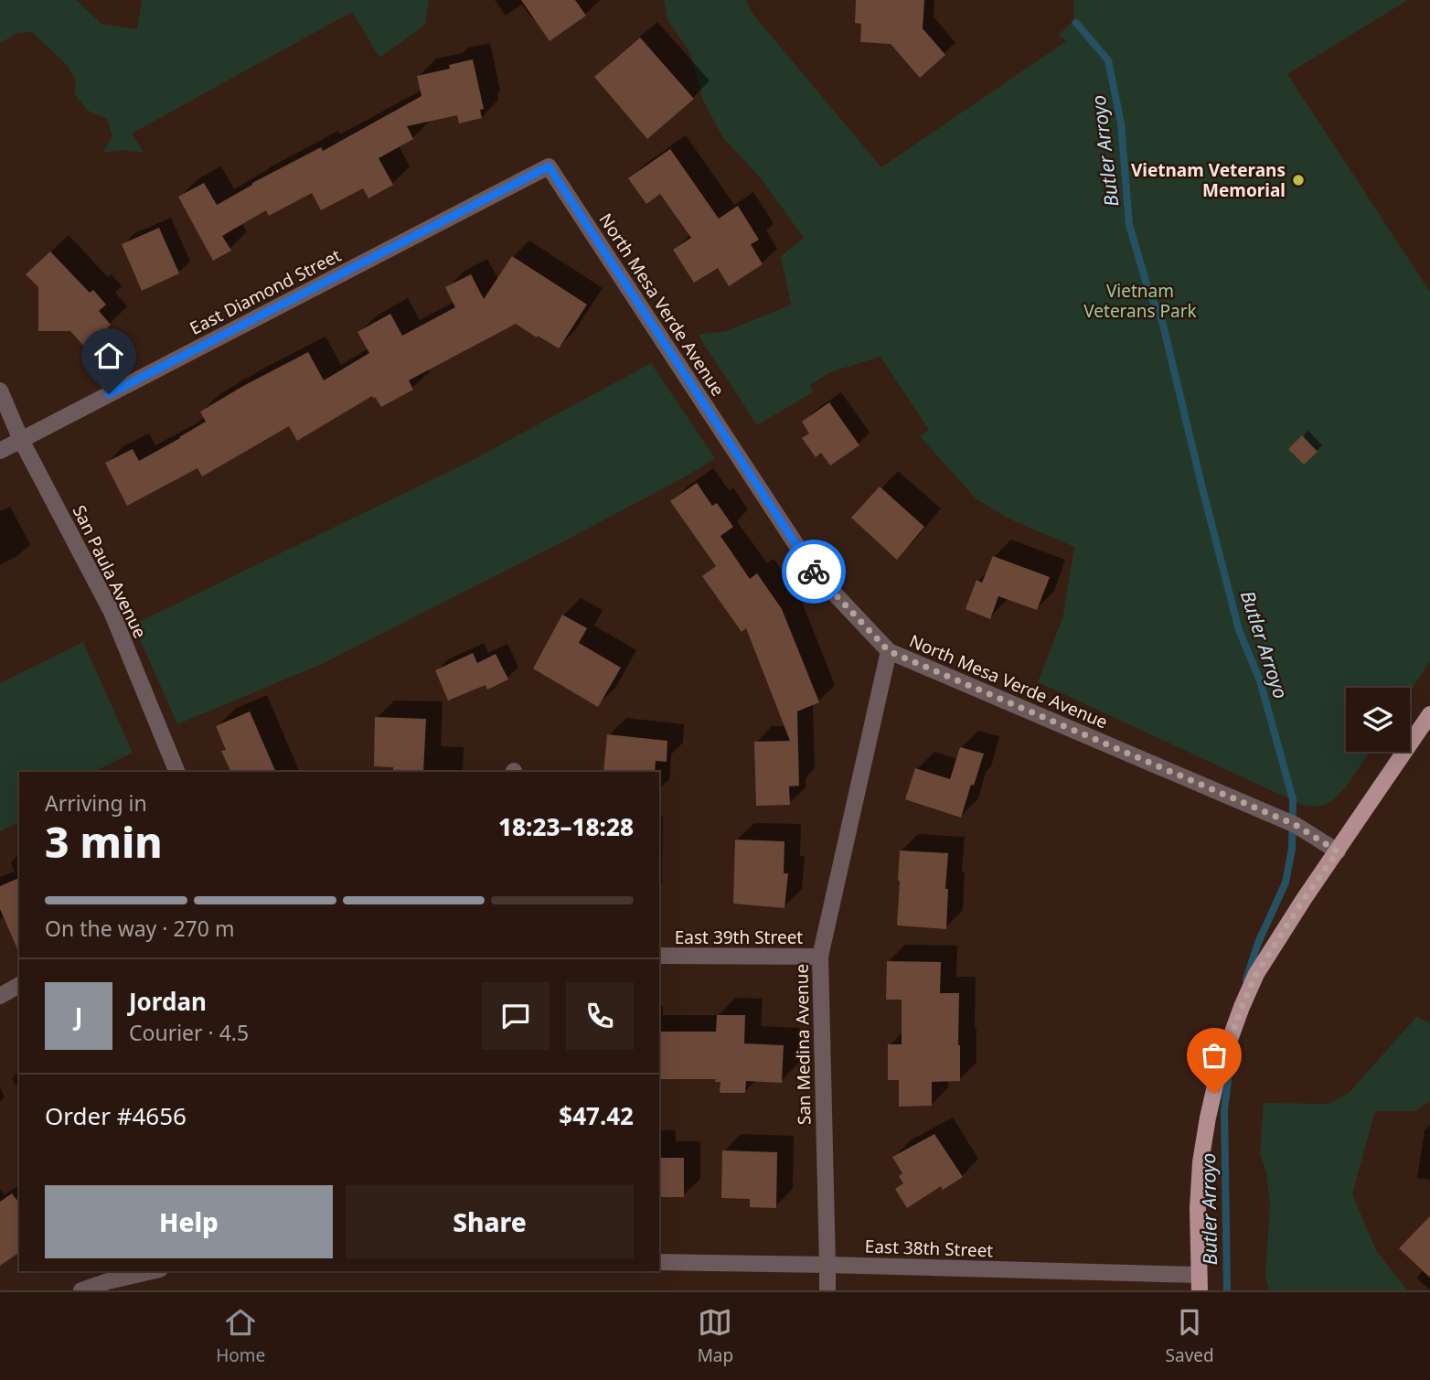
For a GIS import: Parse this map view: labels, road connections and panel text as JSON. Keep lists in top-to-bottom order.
{
  "streets": {
    "street": [
      "East Diamond Street",
      "North Mesa Verde Avenue",
      "San Paula Avenue",
      "East 39th Street",
      "San Medina Avenue",
      "East 38th Street"
    ]
  },
  "crossings": [
    ["East Diamond Street", "North Mesa Verde Avenue"],
    ["East Diamond Street", "San Paula Avenue"],
    ["North Mesa Verde Avenue", "San Medina Avenue"],
    ["East 39th Street", "San Medina Avenue"],
    ["San Medina Avenue", "East 38th Street"]
  ],
  "water": ["Butler Arroyo"],
  "parks": ["Vietnam Veterans Park"],
  "places": ["Vietnam Veterans Memorial"],
  "page": {
    "heading": ["3 min", "Arriving in", "18:23–18:28"],
    "panel": [
      "Jordan",
      "Courier · 4.5",
      "Order #4656",
      "$47.42"
    ],
    "bar": "On the way · 270 m",
    "round": "J",
    "buttons": ["Help", "Share"],
    "tabs": ["Home", "Map", "Saved"]
  }
}
